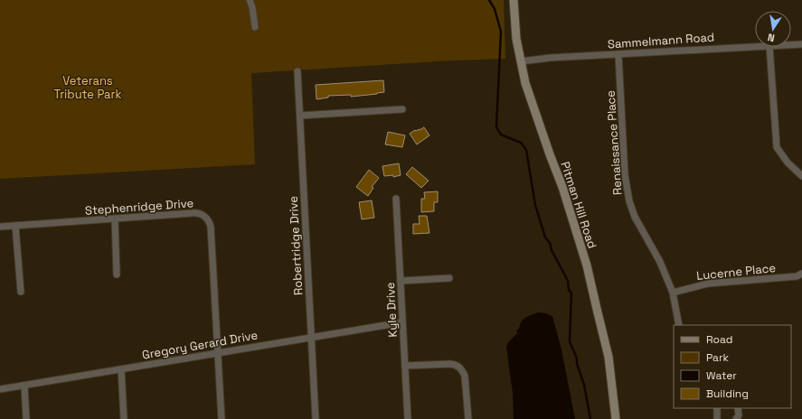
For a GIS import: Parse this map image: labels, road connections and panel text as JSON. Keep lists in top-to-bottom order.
{
  "streets": {
    "main road": ["Pitman Hill Road"],
    "street": [
      "Sammelmann Road",
      "Renaissance Place",
      "Stephenridge Drive",
      "Robertridge Drive",
      "Lucerne Place",
      "Kyle Drive",
      "Gregory Gerard Drive"
    ]
  },
  "crossings": [
    ["Sammelmann Road", "Renaissance Place"],
    ["Sammelmann Road", "Pitman Hill Road"],
    ["Renaissance Place", "Lucerne Place"],
    ["Stephenridge Drive", "Gregory Gerard Drive"],
    ["Robertridge Drive", "Gregory Gerard Drive"],
    ["Kyle Drive", "Gregory Gerard Drive"]
  ],
  "parks": ["Veterans Tribute Park"],
  "legend": [
    "Road",
    "Park",
    "Water",
    "Building"
  ],
  "north": "bottom"
}
